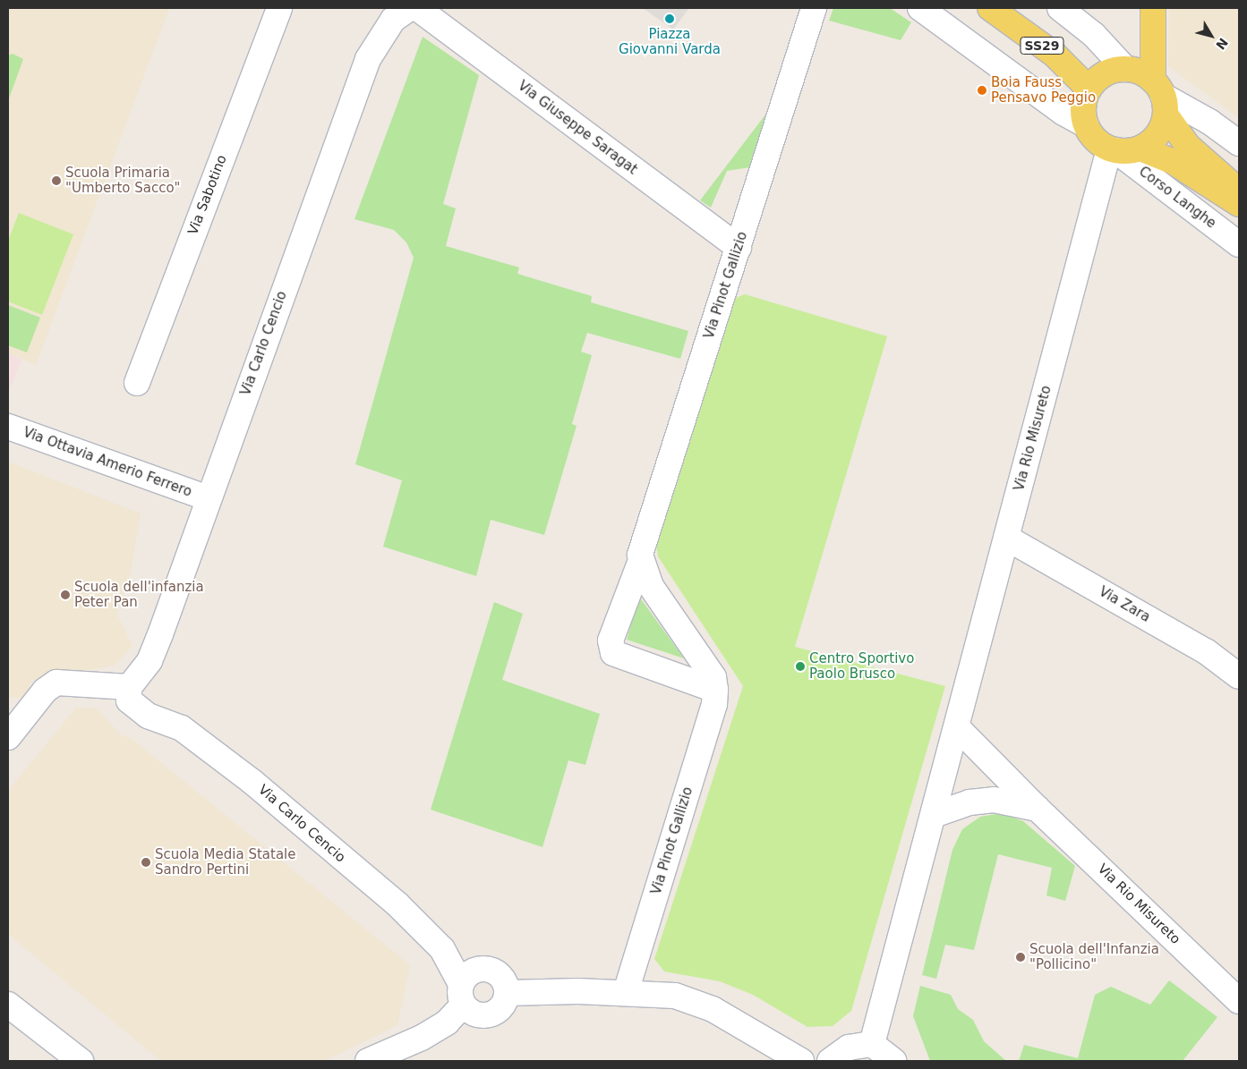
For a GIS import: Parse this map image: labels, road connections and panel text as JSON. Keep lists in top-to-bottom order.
{
  "streets": {
    "main road": ["SS29", "Corso Langhe"],
    "street": [
      "Via Giuseppe Saragat",
      "Via Sabotino",
      "Via Pinot Gallizio",
      "Via Carlo Cencio",
      "Via Rio Misureto",
      "Via Ottavia Amerio Ferrero",
      "Via Zara"
    ]
  },
  "crossings": [
    ["SS29", "Corso Langhe"],
    ["SS29", "Via Rio Misureto"],
    ["Via Giuseppe Saragat", "Via Pinot Gallizio"],
    ["Corso Langhe", "Via Rio Misureto"],
    ["Via Carlo Cencio", "Via Ottavia Amerio Ferrero"],
    ["Via Rio Misureto", "Via Zara"]
  ],
  "places": [
    "Piazza Giovanni Varda",
    "Boia Fauss Pensavo Peggio",
    "Scuola Primaria \"Umberto Sacco\"",
    "Scuola dell'infanzia Peter Pan",
    "Centro Sportivo Paolo Brusco",
    "Scuola Media Statale Sandro Pertini",
    "Scuola dell'Infanzia \"Pollicino\""
  ],
  "north": "bottom right"
}
